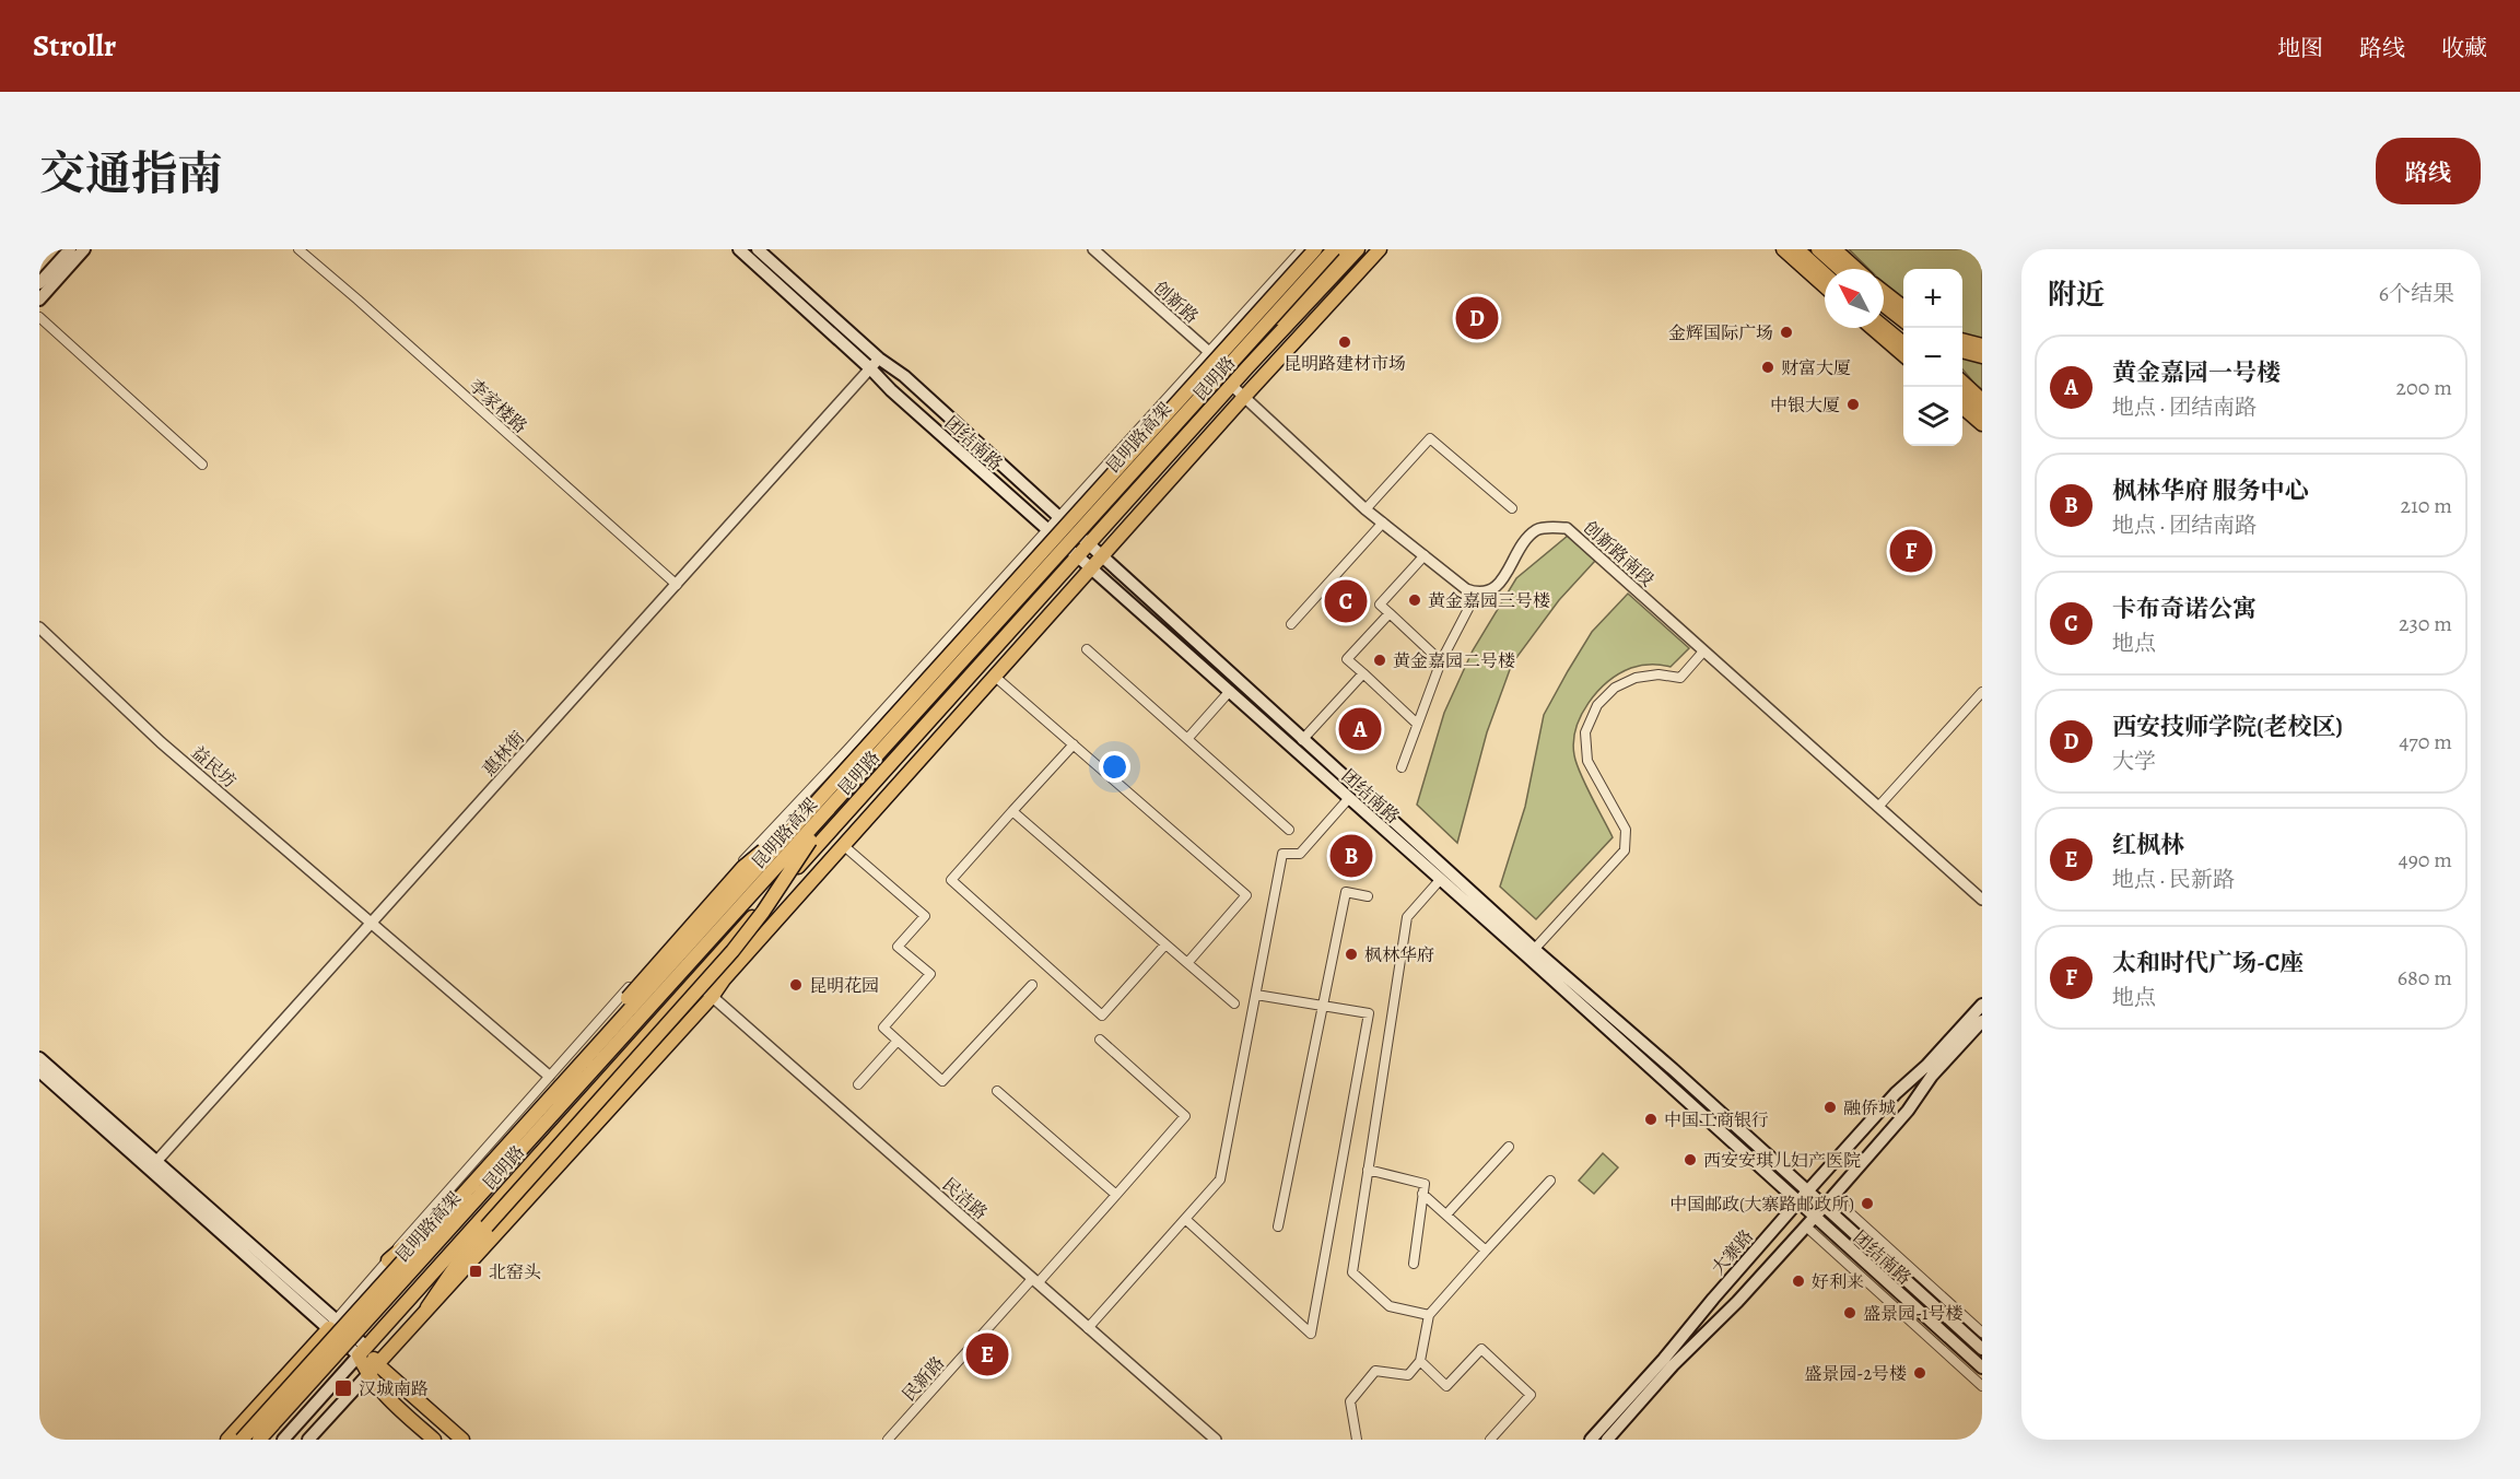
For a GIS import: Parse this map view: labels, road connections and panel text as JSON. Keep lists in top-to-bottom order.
{
  "streets": {
    "main road": [
      "昆明路",
      "昆明路高架",
      "团结南路",
      "大寨路"
    ],
    "street": [
      "创新路",
      "李家楼路",
      "创新路南段",
      "惠林街",
      "益民坊",
      "民洁路",
      "民新路"
    ]
  },
  "crossings": [
    ["创新路", "昆明路"],
    ["昆明路", "团结南路"],
    ["昆明路", "创新路南段"],
    ["昆明路", "益民坊"],
    ["昆明路", "民洁路"],
    ["李家楼路", "惠林街"],
    ["团结南路", "惠林街"],
    ["团结南路", "大寨路"],
    ["惠林街", "益民坊"],
    ["民洁路", "民新路"]
  ],
  "places": {
    "other": [
      "金辉国际广场",
      "昆明路建材市场",
      "财富大厦",
      "中银大厦",
      "黄金嘉园三号楼",
      "黄金嘉园二号楼",
      "枫林华府",
      "昆明花园",
      "融侨城",
      "中国工商银行",
      "西安安琪儿妇产医院",
      "中国邮政(大寨路邮政所)",
      "好利来",
      "盛景园-1号楼",
      "盛景园-2号楼"
    ],
    "transit": ["北窑头", "汉城南路"]
  },
  "north": "top left",
  "page": {
    "header": "Strollr",
    "nav": ["地图", "路线", "收藏"],
    "title": "交通指南",
    "buttons": "路线",
    "heading": ["附近", "6个结果"],
    "map_buttons": ["+", "−"],
    "pins": [
      "D",
      "F",
      "C",
      "A",
      "B",
      "E"
    ],
    "list": [
      {
        "mark": "A",
        "name": "黄金嘉园一号楼",
        "note": "地点 · 团结南路",
        "value": "200 m"
      },
      {
        "mark": "B",
        "name": "枫林华府 服务中心",
        "note": "地点 · 团结南路",
        "value": "210 m"
      },
      {
        "mark": "C",
        "name": "卡布奇诺公寓",
        "note": "地点",
        "value": "230 m"
      },
      {
        "mark": "D",
        "name": "西安技师学院(老校区)",
        "note": "大学",
        "value": "470 m"
      },
      {
        "mark": "E",
        "name": "红枫林",
        "note": "地点 · 民新路",
        "value": "490 m"
      },
      {
        "mark": "F",
        "name": "太和时代广场-C座",
        "note": "地点",
        "value": "680 m"
      }
    ]
  }
}
